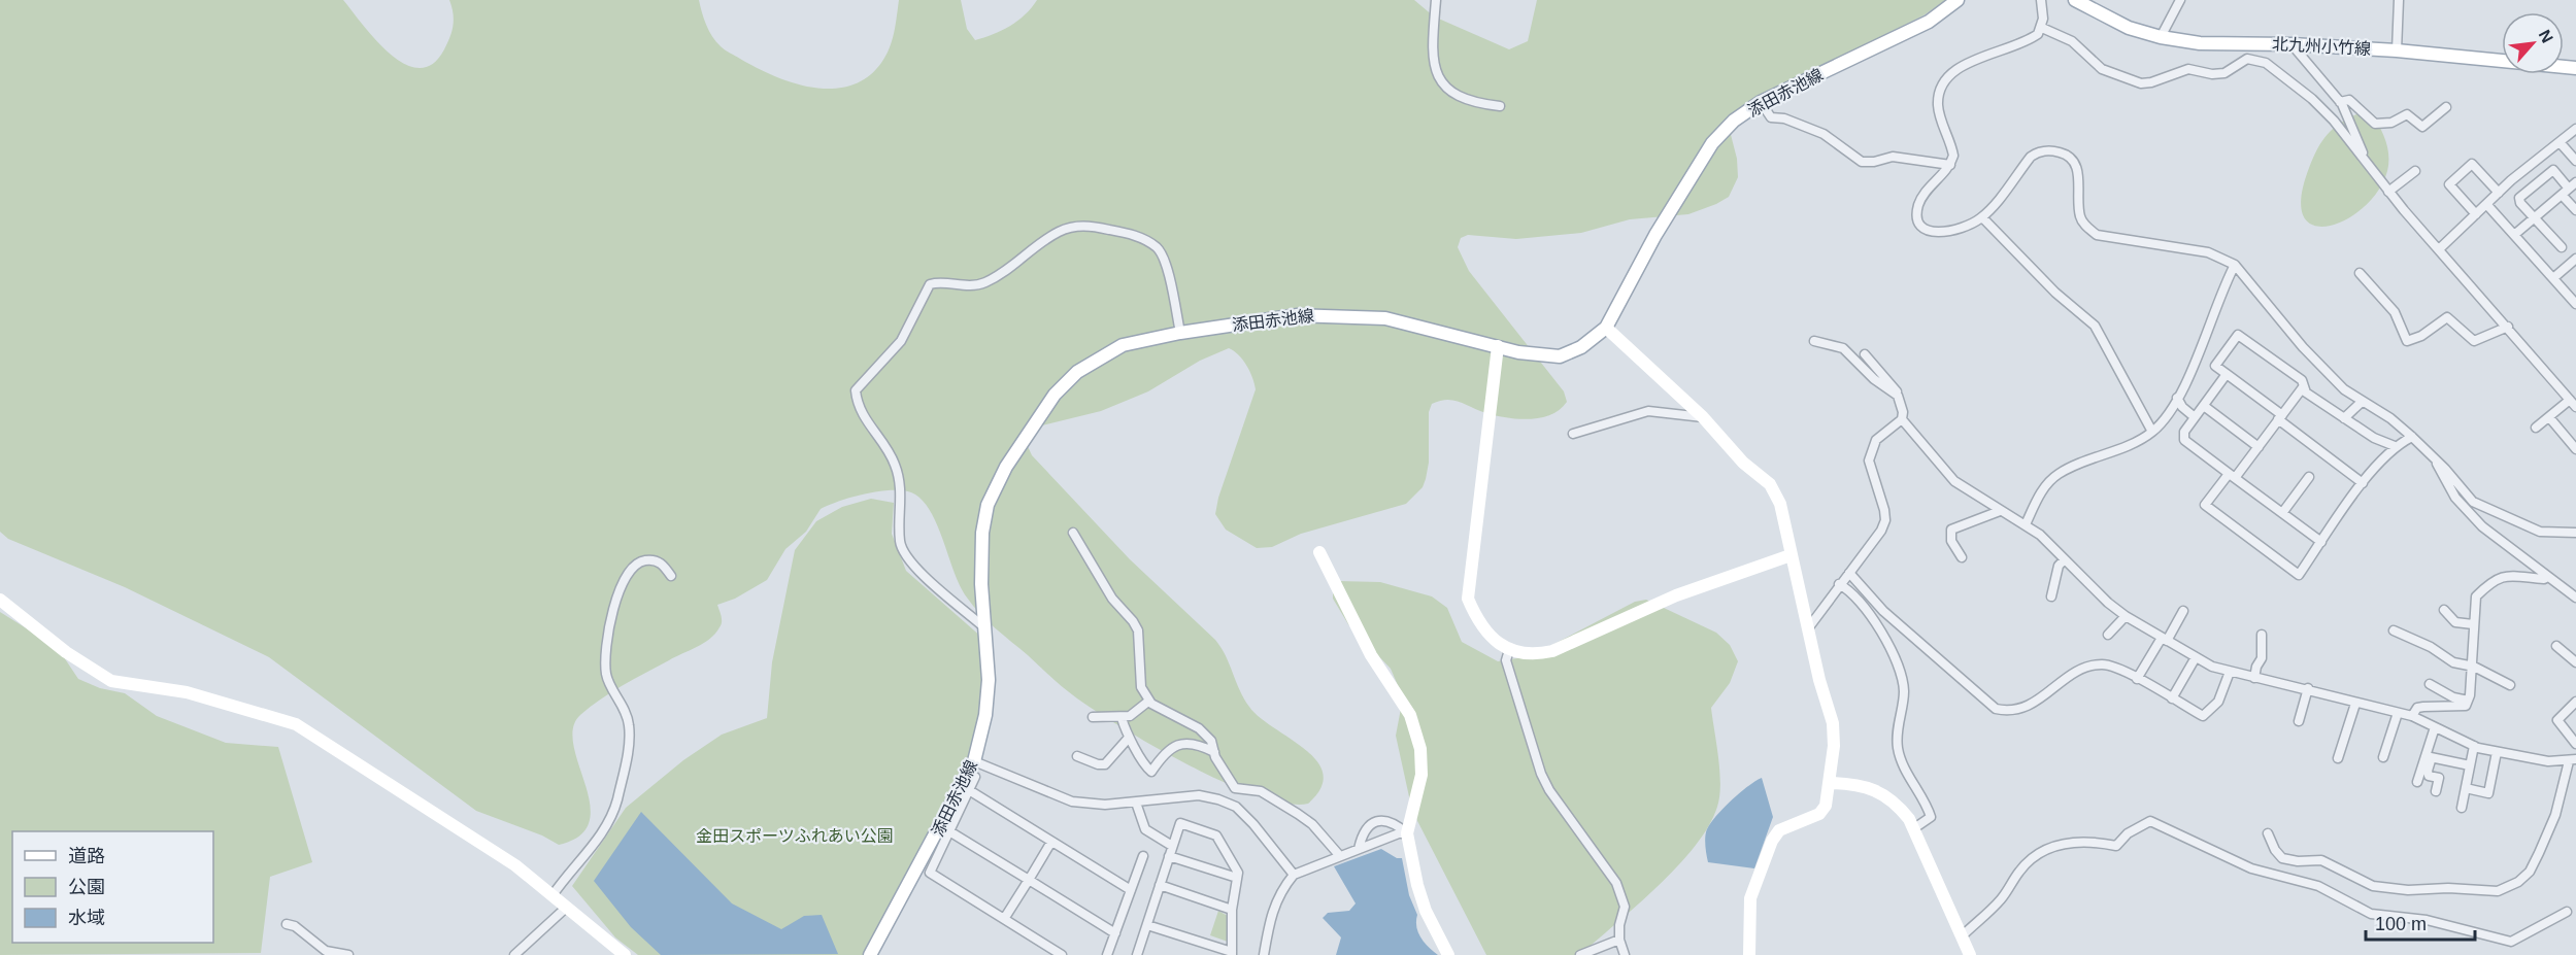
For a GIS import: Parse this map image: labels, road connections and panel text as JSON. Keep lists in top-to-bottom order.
{
  "streets": {
    "street": ["北九州小竹線", "添田赤池線"]
  },
  "parks": ["金田スポーツふれあい公園"],
  "legend": ["道路", "公園", "水域"],
  "scale_bar": "100 m",
  "north": "top right"
}
